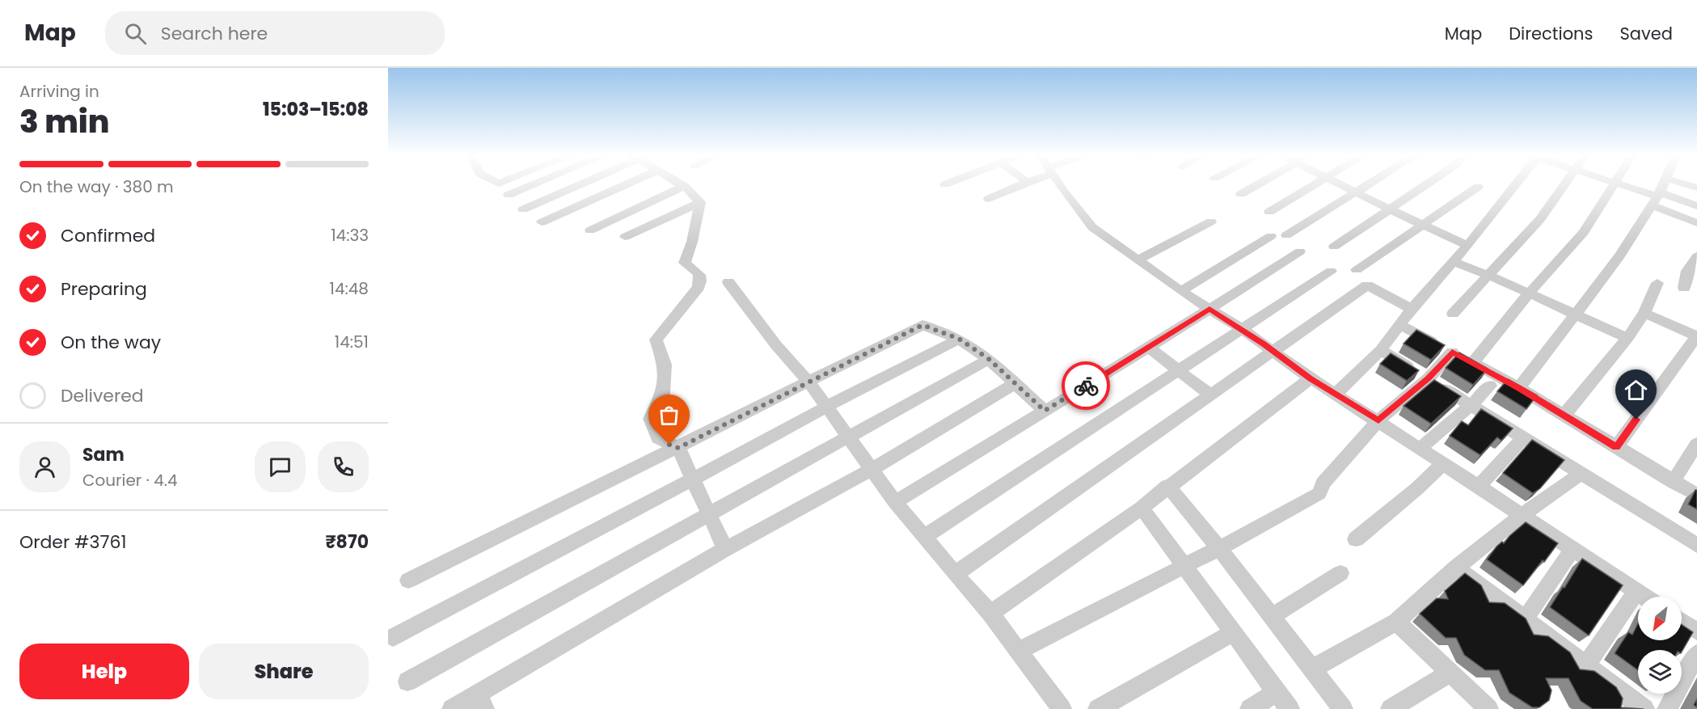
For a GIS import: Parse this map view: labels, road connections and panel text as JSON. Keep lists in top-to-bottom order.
{
  "north": "bottom left",
  "page": {
    "header": "Map",
    "search": "Search here",
    "nav": ["Map", "Directions", "Saved"],
    "heading": ["3 min", "Arriving in", "15:03–15:08"],
    "panel": [
      "Sam",
      "Courier · 4.4",
      "Order #3761",
      "₹870"
    ],
    "bar": "On the way · 380 m",
    "list": [
      ["Confirmed", "14:33"],
      ["Preparing", "14:48"],
      ["On the way", "14:51"],
      "Delivered"
    ],
    "buttons": ["Help", "Share"]
  }
}
